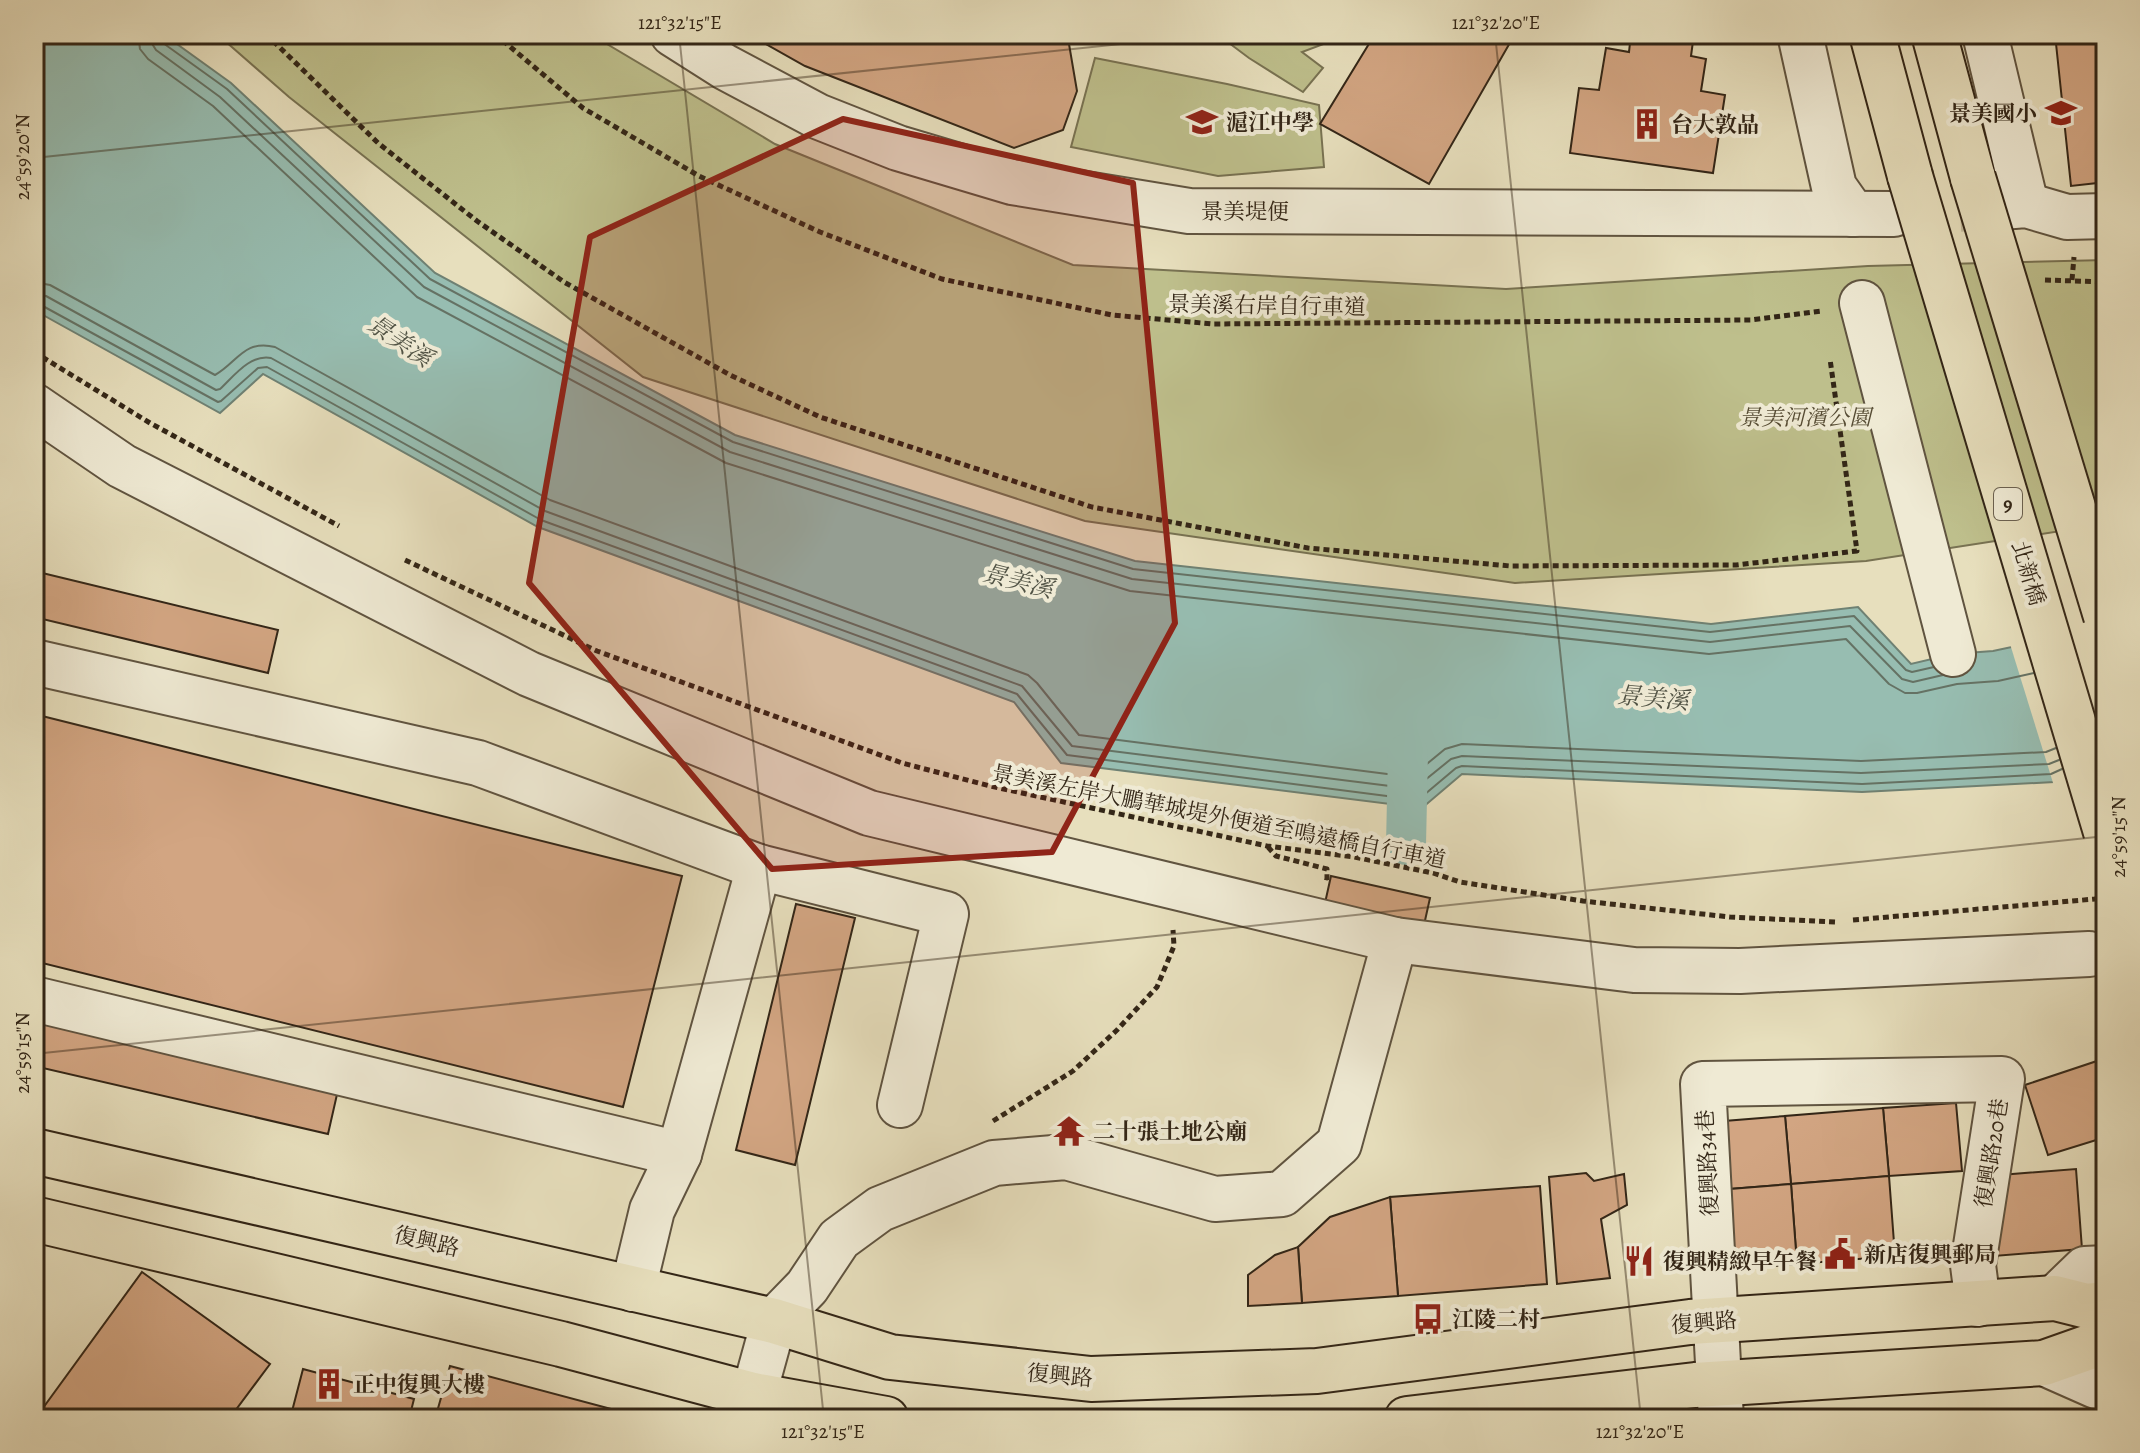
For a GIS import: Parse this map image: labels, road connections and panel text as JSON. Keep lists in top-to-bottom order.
{
  "streets": {
    "main road": ["9", "北新橋", "復興路"],
    "street": ["景美堤便", "復興路20巷", "復興路34巷"],
    "path": ["景美溪右岸自行車道", "景美溪左岸大鵬華城堤外便道至鳴遠橋自行車道"]
  },
  "crossings": [
    ["景美堤便", "9"],
    ["景美堤便", "北新橋"],
    ["9", "北新橋"],
    ["復興路20巷", "復興路34巷"],
    ["復興路20巷", "復興路"],
    ["復興路34巷", "復興路"]
  ],
  "water": ["景美溪"],
  "parks": ["景美河濱公園"],
  "places": {
    "school or university": ["景美國小", "滬江中學"],
    "building": ["台大敦品", "正中復興大樓"],
    "temple": ["二十張土地公廟"],
    "public building": ["新店復興郵局"],
    "restaurant": ["復興精緻早午餐"],
    "bus stop": ["江陵二村"]
  },
  "coordinates": [
    "121°32'15\"E",
    "121°32'20\"E",
    "24°59'20\"N",
    "24°59'15\"N"
  ]
}
